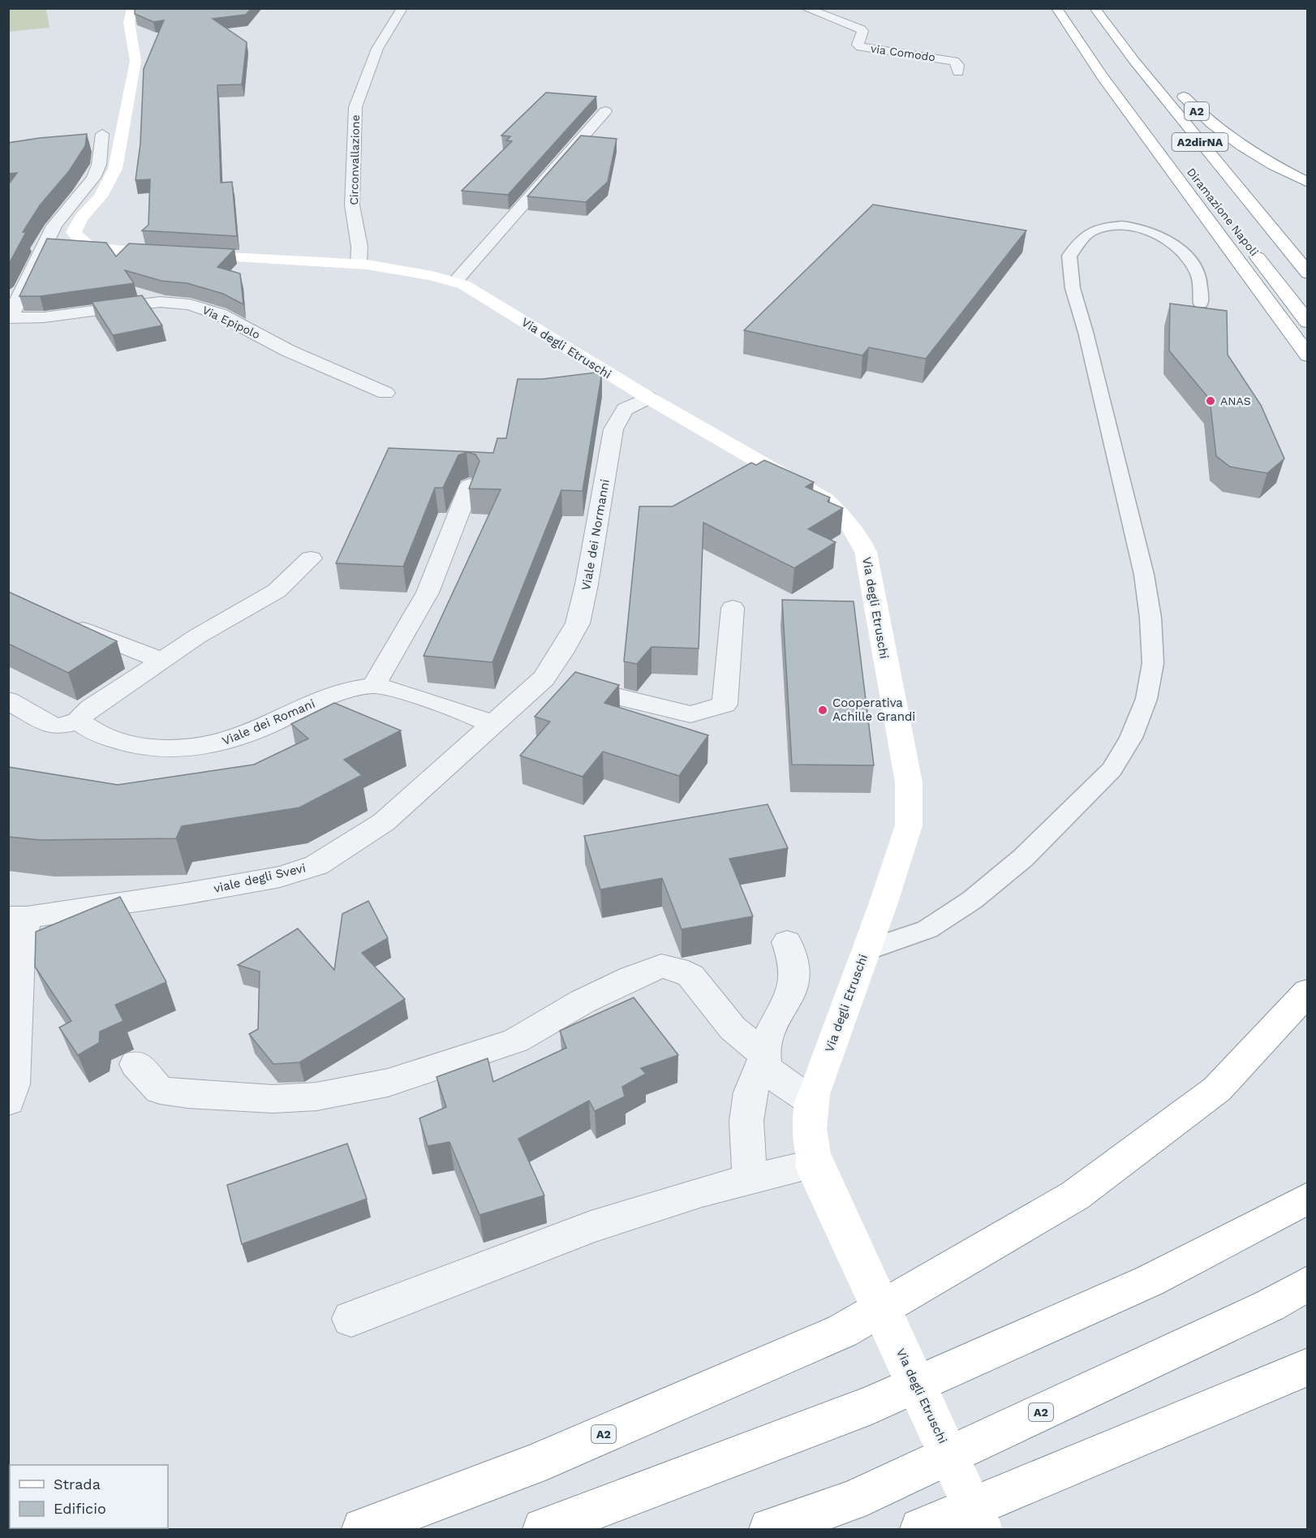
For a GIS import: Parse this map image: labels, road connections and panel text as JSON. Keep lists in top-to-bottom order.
{
  "streets": {
    "main road": [
      "A2",
      "A2dirNA",
      "Diramazione Napoli",
      "Via degli Etruschi"
    ],
    "street": [
      "via Comodo",
      "Circonvallazione",
      "Via Epipolo",
      "Viale dei Normanni",
      "Viale dei Romani",
      "viale degli Svevi"
    ]
  },
  "crossings": [
    ["Circonvallazione", "Via degli Etruschi"],
    ["Via degli Etruschi", "Viale dei Normanni"],
    ["Viale dei Normanni", "viale degli Svevi"]
  ],
  "places": ["ANAS", "Cooperativa Achille Grandi"],
  "legend": ["Strada", "Edificio"]
}
